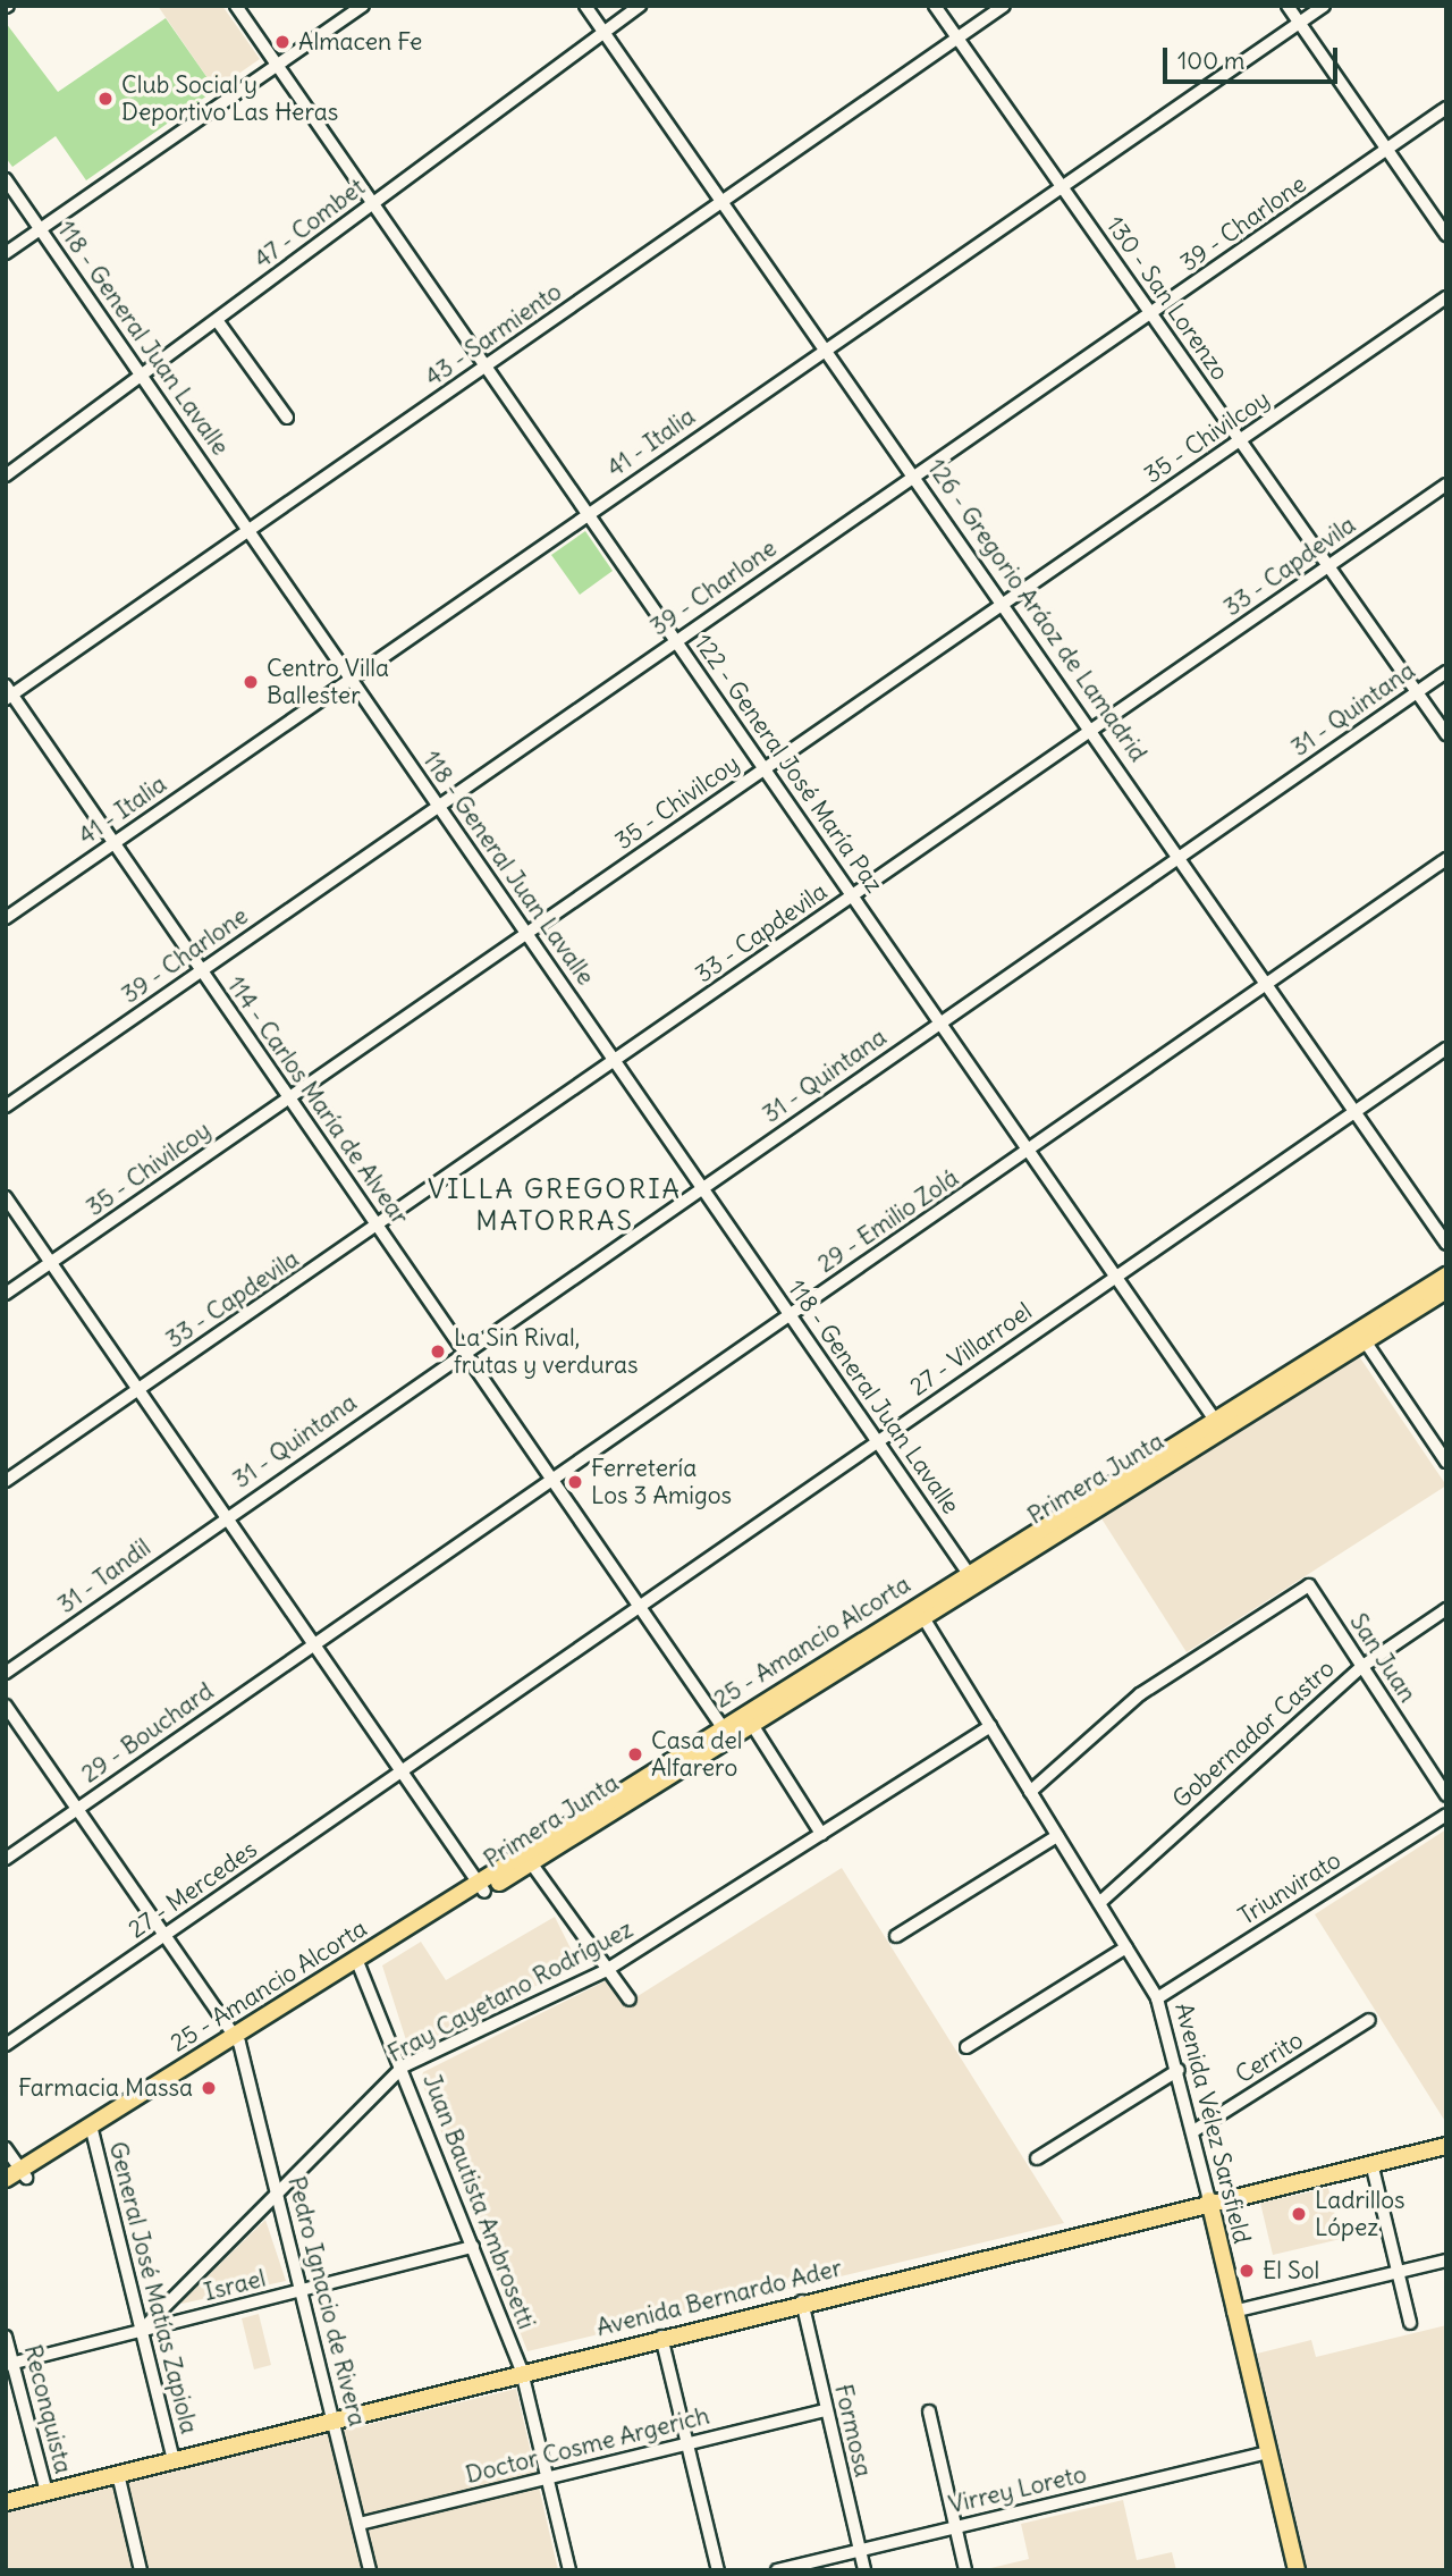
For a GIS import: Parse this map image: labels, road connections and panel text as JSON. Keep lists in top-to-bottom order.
{
  "streets": {
    "main road": ["Primera Junta", "Avenida Vélez Sarsfield", "Avenida Bernardo Ader"],
    "street": [
      "47 - Combet",
      "39 - Charlone",
      "130 - San Lorenzo",
      "43 - Sarmiento",
      "118 - General Juan Lavalle",
      "35 - Chivilcoy",
      "41 - Italia",
      "33 - Capdevila",
      "126 - Gregorio Aráoz de Lamadrid",
      "31 - Quintana",
      "122 - General José María Paz",
      "114 - Carlos María de Alvear",
      "29 - Emilio Zolá",
      "27 - Villarroel",
      "31 - Tandil",
      "San Juan",
      "29 - Bouchard",
      "Gobernador Castro",
      "Triunvirato",
      "27 - Mercedes",
      "Fray Cayetano Rodríguez",
      "Cerrito",
      "Juan Bautista Ambrosetti",
      "Israel",
      "General José Matías Zapiola",
      "Pedro Ignacio de Rivera",
      "Reconquista",
      "Formosa",
      "Doctor Cosme Argerich",
      "Virrey Loreto"
    ]
  },
  "crossings": [
    ["47 - Combet", "118 - General Juan Lavalle"],
    ["47 - Combet", "126 - Gregorio Aráoz de Lamadrid"],
    ["47 - Combet", "122 - General José María Paz"],
    ["39 - Charlone", "130 - San Lorenzo"],
    ["39 - Charlone", "118 - General Juan Lavalle"],
    ["39 - Charlone", "126 - Gregorio Aráoz de Lamadrid"],
    ["39 - Charlone", "122 - General José María Paz"],
    ["39 - Charlone", "114 - Carlos María de Alvear"],
    ["130 - San Lorenzo", "43 - Sarmiento"],
    ["130 - San Lorenzo", "35 - Chivilcoy"],
    ["130 - San Lorenzo", "41 - Italia"],
    ["130 - San Lorenzo", "33 - Capdevila"],
    ["130 - San Lorenzo", "31 - Quintana"],
    ["43 - Sarmiento", "118 - General Juan Lavalle"],
    ["43 - Sarmiento", "126 - Gregorio Aráoz de Lamadrid"],
    ["43 - Sarmiento", "122 - General José María Paz"],
    ["43 - Sarmiento", "114 - Carlos María de Alvear"],
    ["118 - General Juan Lavalle", "35 - Chivilcoy"],
    ["118 - General Juan Lavalle", "41 - Italia"],
    ["118 - General Juan Lavalle", "33 - Capdevila"],
    ["118 - General Juan Lavalle", "31 - Quintana"],
    ["118 - General Juan Lavalle", "29 - Emilio Zolá"],
    ["118 - General Juan Lavalle", "27 - Villarroel"],
    ["118 - General Juan Lavalle", "Primera Junta"],
    ["35 - Chivilcoy", "126 - Gregorio Aráoz de Lamadrid"],
    ["35 - Chivilcoy", "122 - General José María Paz"],
    ["35 - Chivilcoy", "114 - Carlos María de Alvear"],
    ["41 - Italia", "126 - Gregorio Aráoz de Lamadrid"],
    ["41 - Italia", "122 - General José María Paz"],
    ["41 - Italia", "114 - Carlos María de Alvear"],
    ["33 - Capdevila", "126 - Gregorio Aráoz de Lamadrid"],
    ["33 - Capdevila", "122 - General José María Paz"],
    ["33 - Capdevila", "114 - Carlos María de Alvear"],
    ["126 - Gregorio Aráoz de Lamadrid", "31 - Quintana"],
    ["126 - Gregorio Aráoz de Lamadrid", "29 - Emilio Zolá"],
    ["126 - Gregorio Aráoz de Lamadrid", "27 - Villarroel"],
    ["31 - Quintana", "122 - General José María Paz"],
    ["31 - Quintana", "114 - Carlos María de Alvear"],
    ["31 - Quintana", "31 - Tandil"],
    ["122 - General José María Paz", "29 - Emilio Zolá"],
    ["122 - General José María Paz", "27 - Villarroel"],
    ["122 - General José María Paz", "Primera Junta"],
    ["114 - Carlos María de Alvear", "29 - Emilio Zolá"],
    ["114 - Carlos María de Alvear", "27 - Villarroel"],
    ["114 - Carlos María de Alvear", "Primera Junta"],
    ["29 - Emilio Zolá", "29 - Bouchard"],
    ["27 - Villarroel", "27 - Mercedes"],
    ["Primera Junta", "Avenida Vélez Sarsfield"],
    ["Primera Junta", "Juan Bautista Ambrosetti"],
    ["Primera Junta", "General José Matías Zapiola"],
    ["Primera Junta", "Pedro Ignacio de Rivera"],
    ["San Juan", "Gobernador Castro"],
    ["San Juan", "Avenida Vélez Sarsfield"],
    ["29 - Bouchard", "Pedro Ignacio de Rivera"],
    ["Gobernador Castro", "Avenida Vélez Sarsfield"],
    ["Triunvirato", "Avenida Vélez Sarsfield"],
    ["27 - Mercedes", "Pedro Ignacio de Rivera"],
    ["Fray Cayetano Rodríguez", "Avenida Vélez Sarsfield"],
    ["Fray Cayetano Rodríguez", "Juan Bautista Ambrosetti"],
    ["Fray Cayetano Rodríguez", "Israel"],
    ["Fray Cayetano Rodríguez", "General José Matías Zapiola"],
    ["Fray Cayetano Rodríguez", "Pedro Ignacio de Rivera"],
    ["Cerrito", "Avenida Vélez Sarsfield"],
    ["Avenida Vélez Sarsfield", "Avenida Bernardo Ader"],
    ["Avenida Vélez Sarsfield", "Virrey Loreto"],
    ["Juan Bautista Ambrosetti", "Israel"],
    ["Juan Bautista Ambrosetti", "Avenida Bernardo Ader"],
    ["Juan Bautista Ambrosetti", "Doctor Cosme Argerich"],
    ["Israel", "General José Matías Zapiola"],
    ["Israel", "Pedro Ignacio de Rivera"],
    ["Israel", "Reconquista"],
    ["General José Matías Zapiola", "Avenida Bernardo Ader"],
    ["Avenida Bernardo Ader", "Pedro Ignacio de Rivera"],
    ["Avenida Bernardo Ader", "Reconquista"],
    ["Avenida Bernardo Ader", "Formosa"],
    ["Pedro Ignacio de Rivera", "Doctor Cosme Argerich"],
    ["Formosa", "Doctor Cosme Argerich"],
    ["Formosa", "Virrey Loreto"]
  ],
  "districts": ["VILLA GREGORIA MATORRAS"],
  "places": [
    "Almacen Fe",
    "Club Social y Deportivo Las Heras",
    "Centro Villa Ballester",
    "La Sin Rival, frutas y verduras",
    "Ferretería Los 3 Amigos",
    "Casa del Alfarero",
    "Farmacia Massa",
    "Ladrillos López",
    "El Sol"
  ],
  "scale_bar": "100 m"
}
